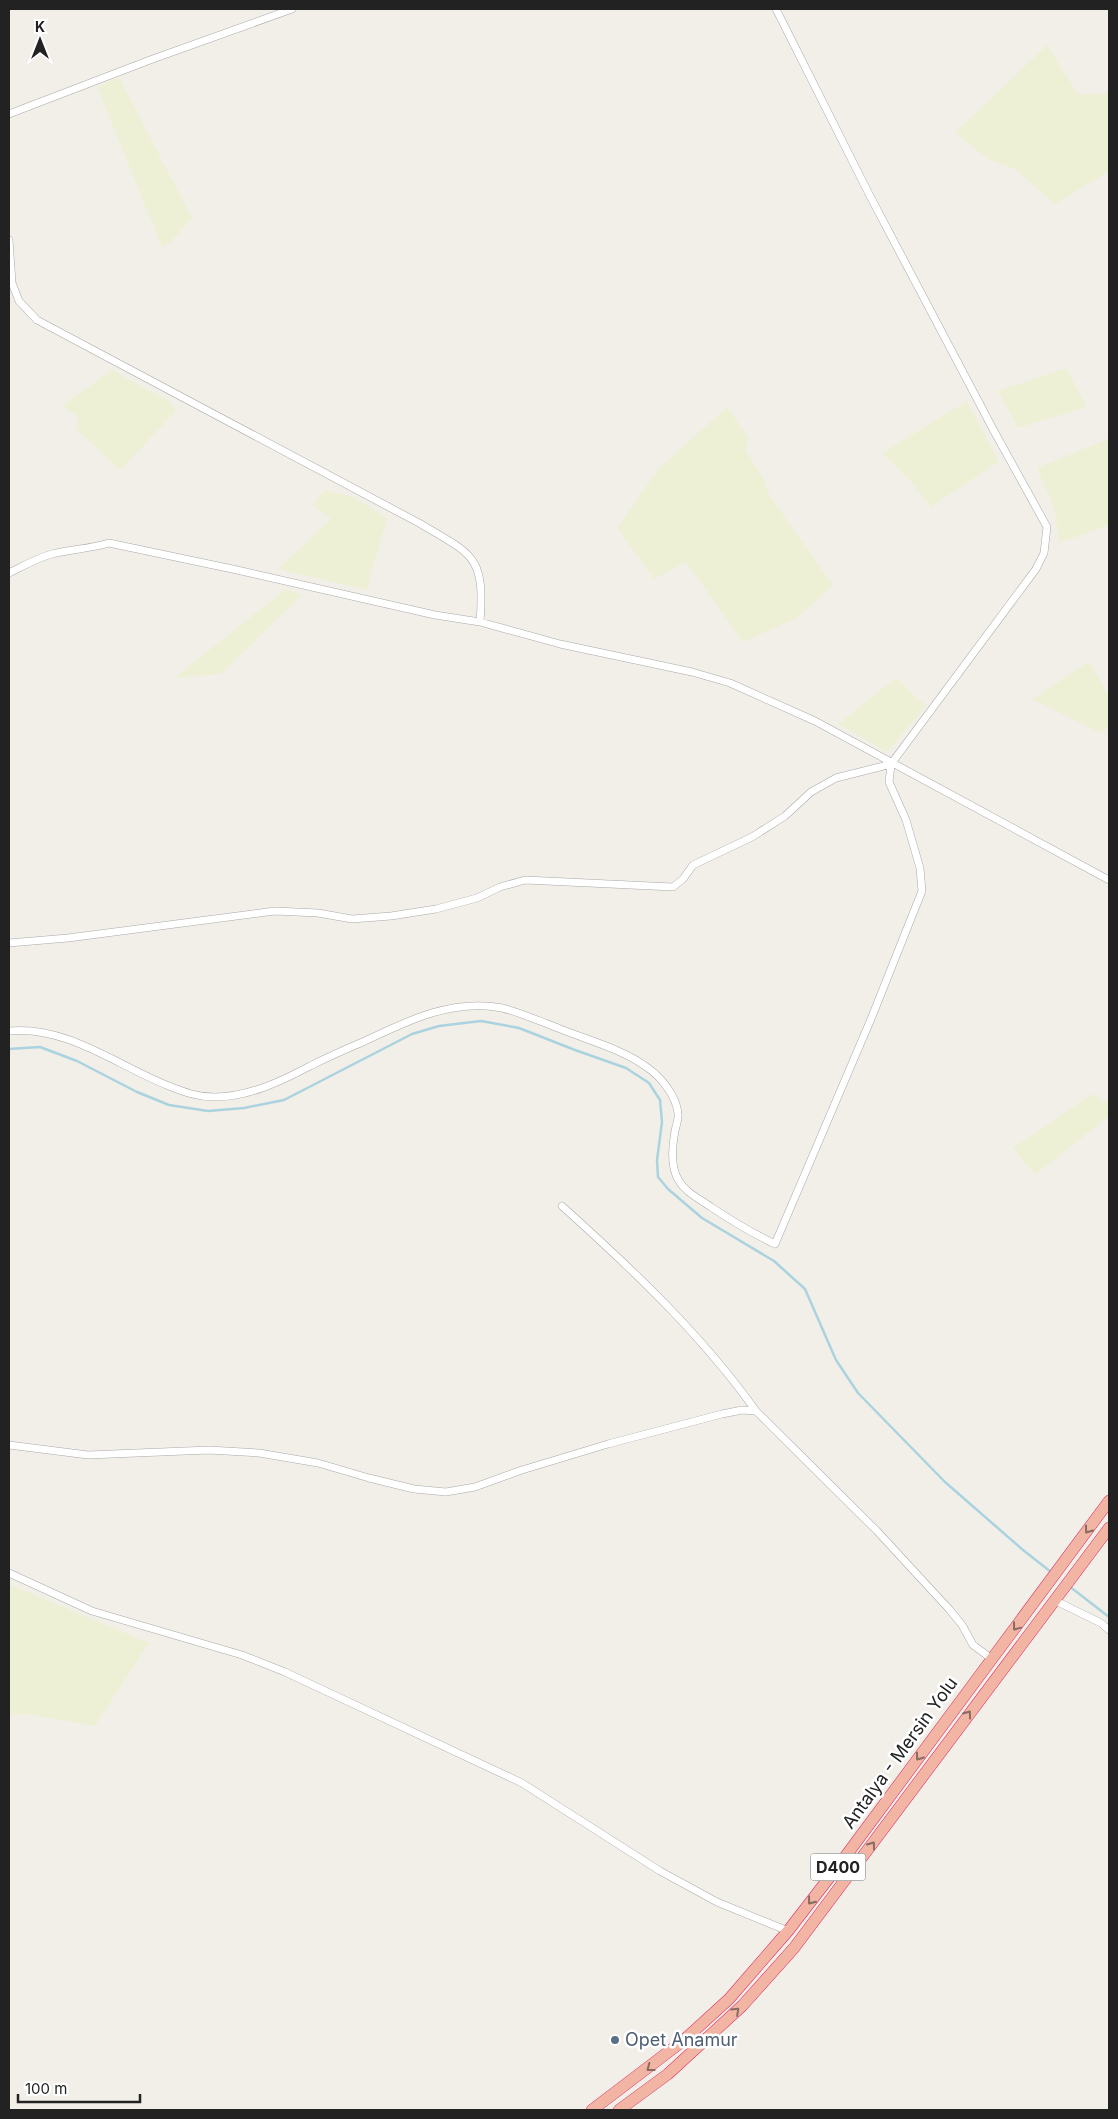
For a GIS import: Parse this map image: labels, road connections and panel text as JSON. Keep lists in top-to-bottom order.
{
  "streets": {
    "highway": ["Antalya - Mersin Yolu", "D400"]
  },
  "places": ["Opet Anamur"],
  "scale_bar": "100 m",
  "north": "top"
}
